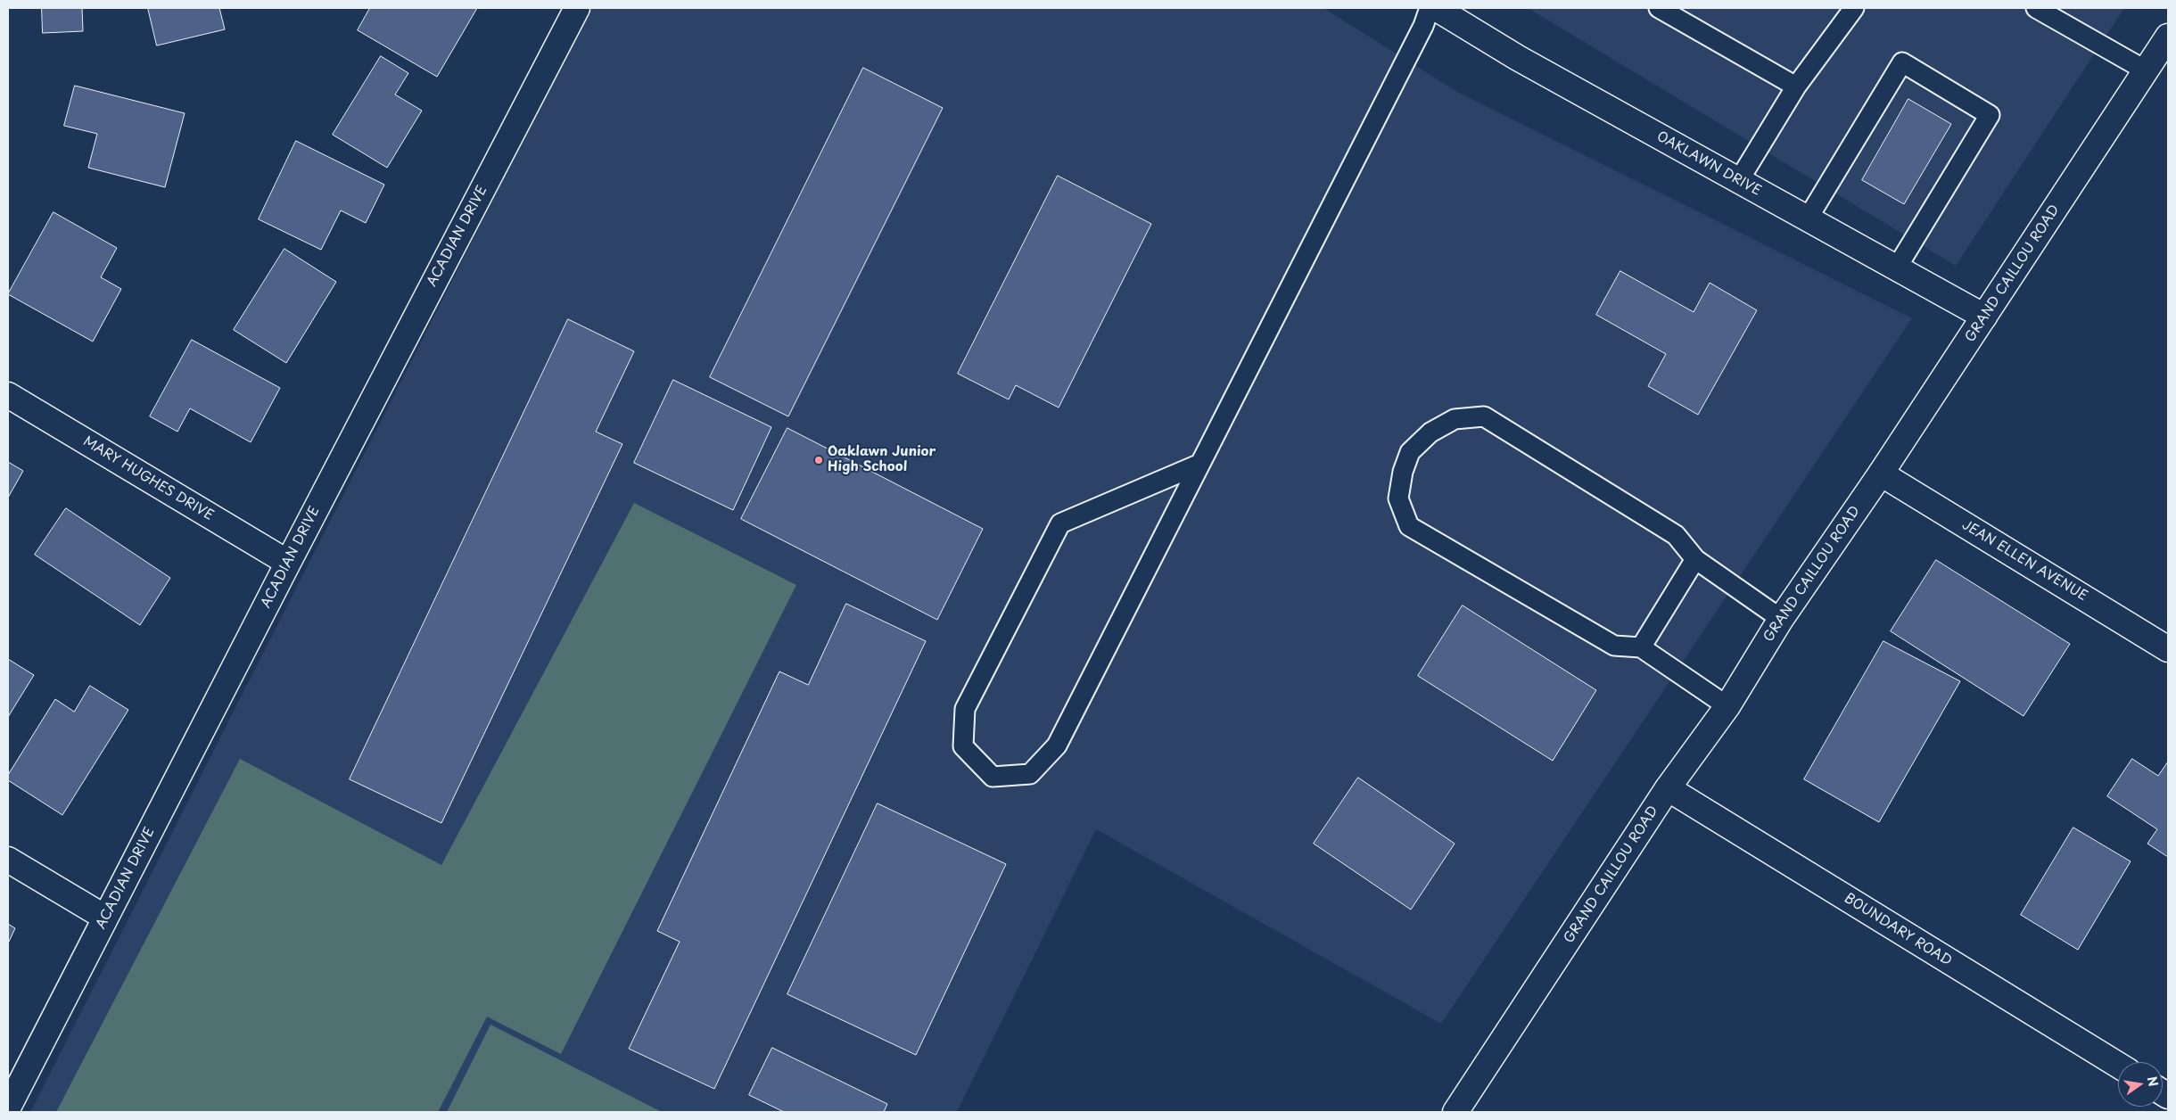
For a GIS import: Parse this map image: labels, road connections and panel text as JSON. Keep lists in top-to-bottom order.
{
  "streets": {
    "street": [
      "OAKLAWN DRIVE",
      "ACADIAN DRIVE",
      "GRAND CAILLOU ROAD",
      "MARY HUGHES DRIVE",
      "JEAN ELLEN AVENUE",
      "BOUNDARY ROAD"
    ]
  },
  "crossings": [
    ["OAKLAWN DRIVE", "GRAND CAILLOU ROAD"],
    ["ACADIAN DRIVE", "MARY HUGHES DRIVE"],
    ["GRAND CAILLOU ROAD", "JEAN ELLEN AVENUE"],
    ["GRAND CAILLOU ROAD", "BOUNDARY ROAD"]
  ],
  "places": ["Oaklawn Junior High School"],
  "north": "right"
}
